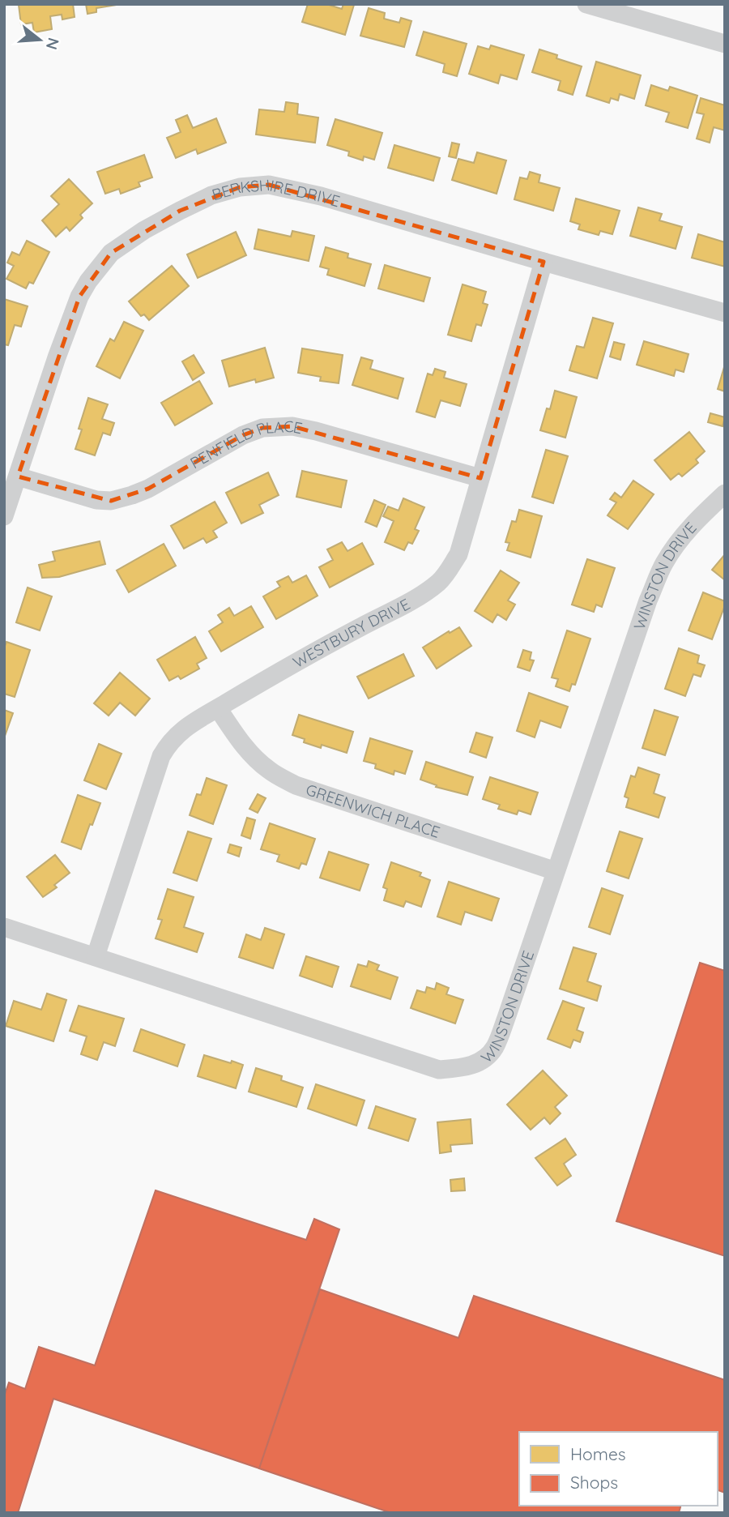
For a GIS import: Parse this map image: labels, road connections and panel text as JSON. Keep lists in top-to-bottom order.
{
  "streets": {
    "street": [
      "BERKSHIRE DRIVE",
      "PENFIELD PLACE",
      "WINSTON DRIVE",
      "WESTBURY DRIVE",
      "GREENWICH PLACE"
    ]
  },
  "crossings": [
    ["BERKSHIRE DRIVE", "PENFIELD PLACE"],
    ["BERKSHIRE DRIVE", "WESTBURY DRIVE"],
    ["PENFIELD PLACE", "WESTBURY DRIVE"],
    ["WINSTON DRIVE", "WESTBURY DRIVE"],
    ["WINSTON DRIVE", "GREENWICH PLACE"],
    ["WESTBURY DRIVE", "GREENWICH PLACE"]
  ],
  "legend": ["Homes", "Shops"],
  "north": "right"
}
